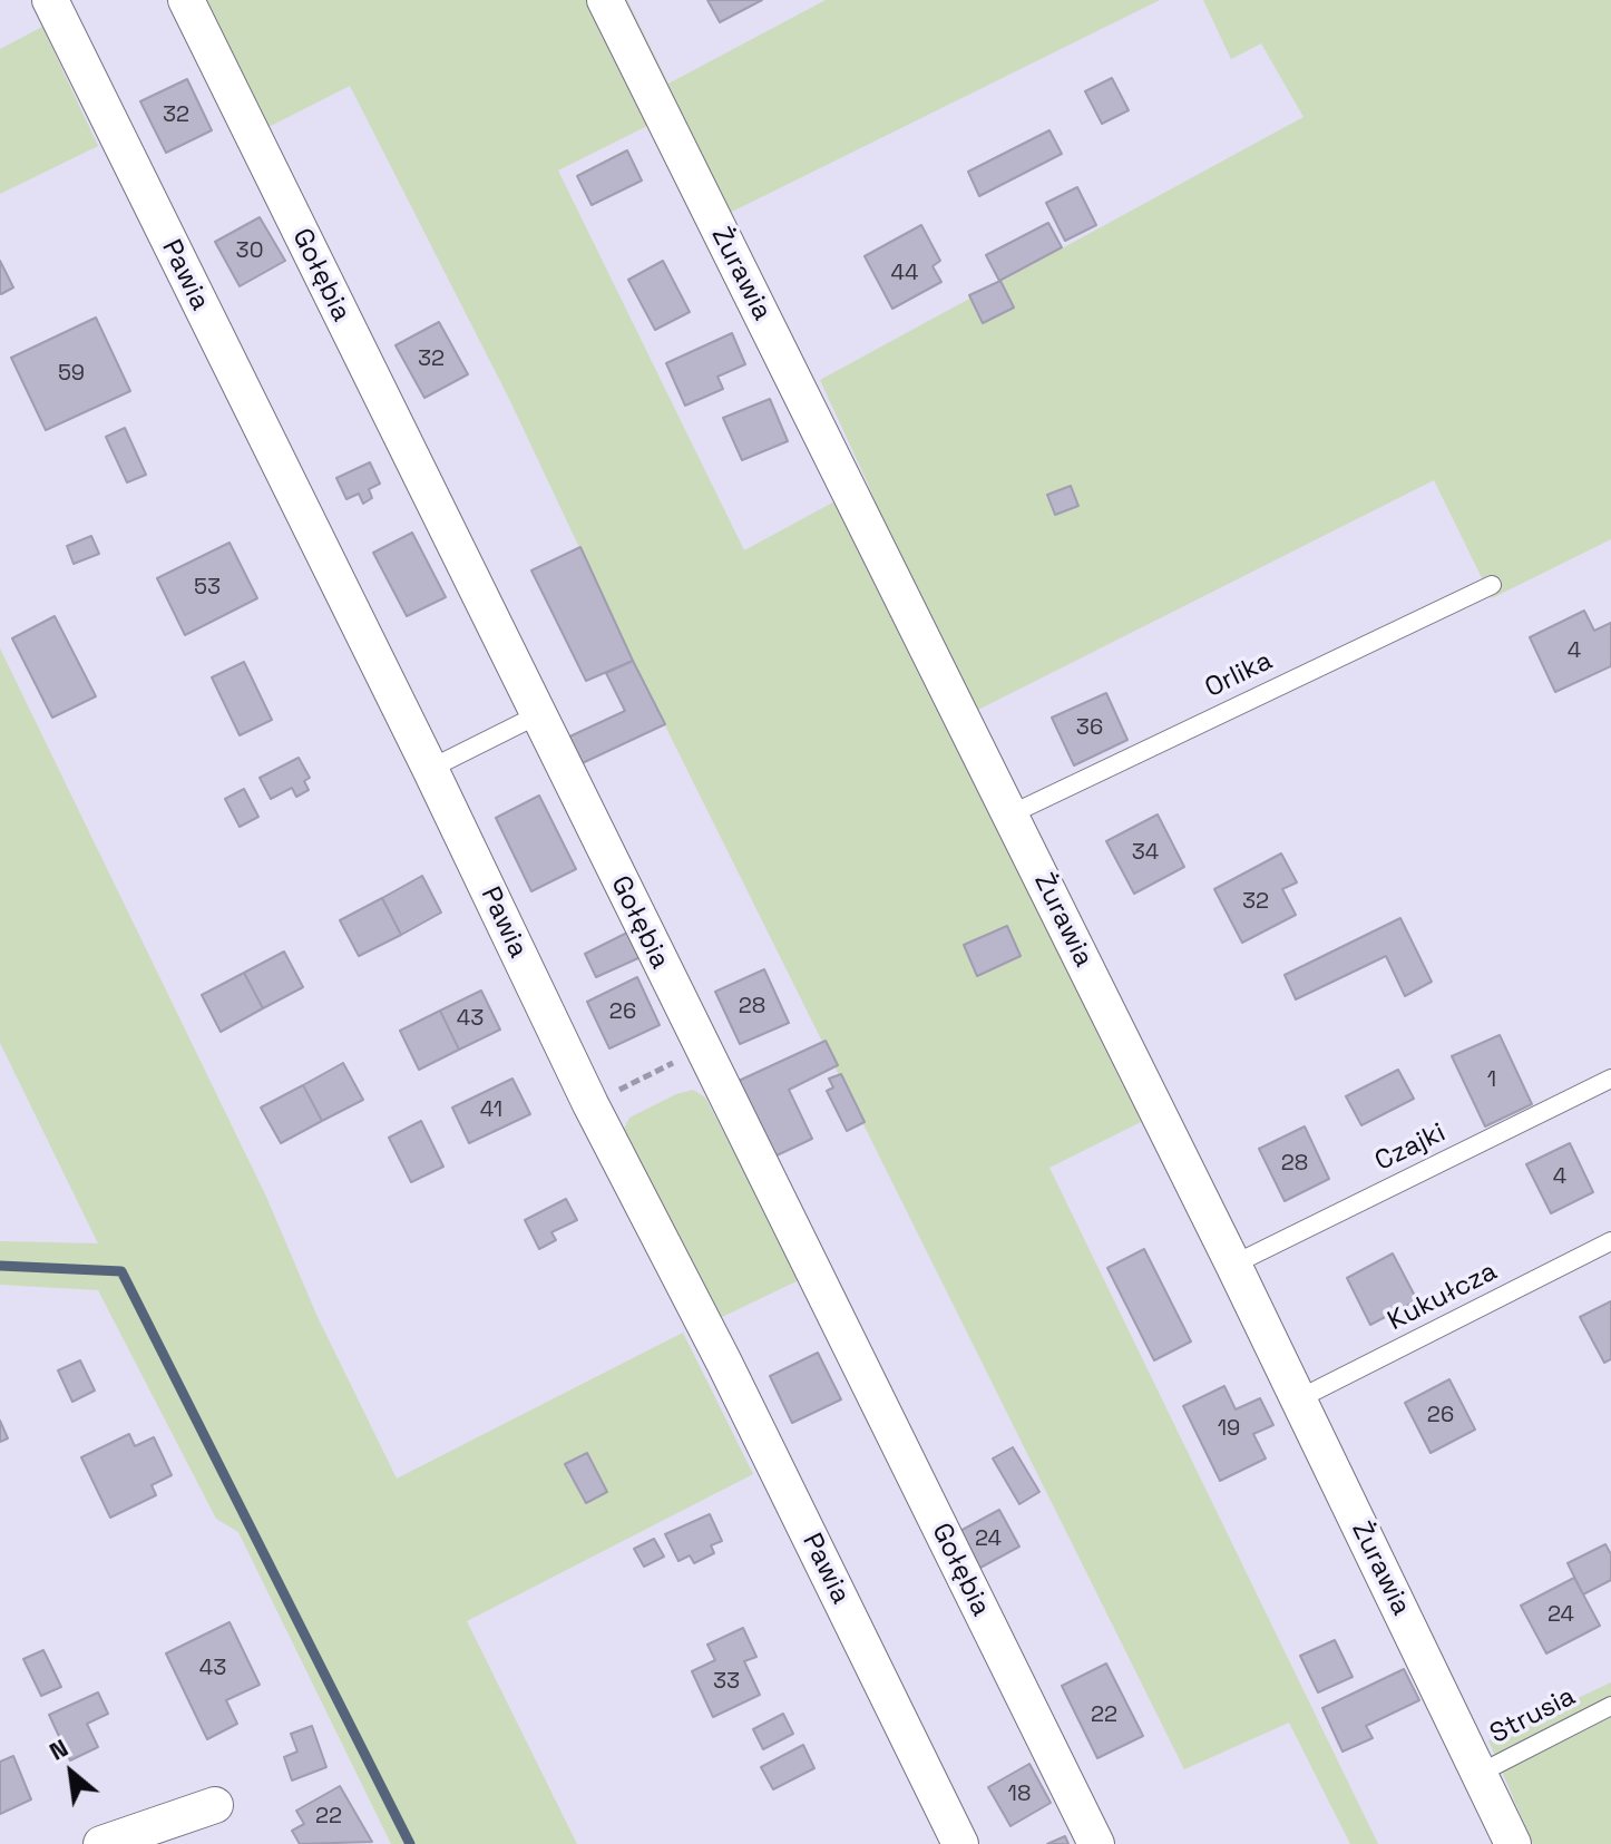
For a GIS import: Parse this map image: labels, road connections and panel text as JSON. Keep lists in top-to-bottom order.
{
  "streets": {
    "street": ["Żurawia", "Pawia", "Gołębia"],
    "lane": [
      "Orlika",
      "Czajki",
      "Kukułcza",
      "Strusia"
    ]
  },
  "crossings": [
    ["Żurawia", "Orlika"],
    ["Żurawia", "Czajki"],
    ["Żurawia", "Kukułcza"],
    ["Żurawia", "Strusia"]
  ],
  "house_numbers": [
    "32",
    "30",
    "44",
    "32",
    "59",
    "53",
    "4",
    "36",
    "34",
    "32",
    "28",
    "26",
    "43",
    "1",
    "41",
    "28",
    "4",
    "26",
    "19",
    "24",
    "24",
    "43",
    "33",
    "22",
    "18",
    "22"
  ],
  "north": "top left"
}
